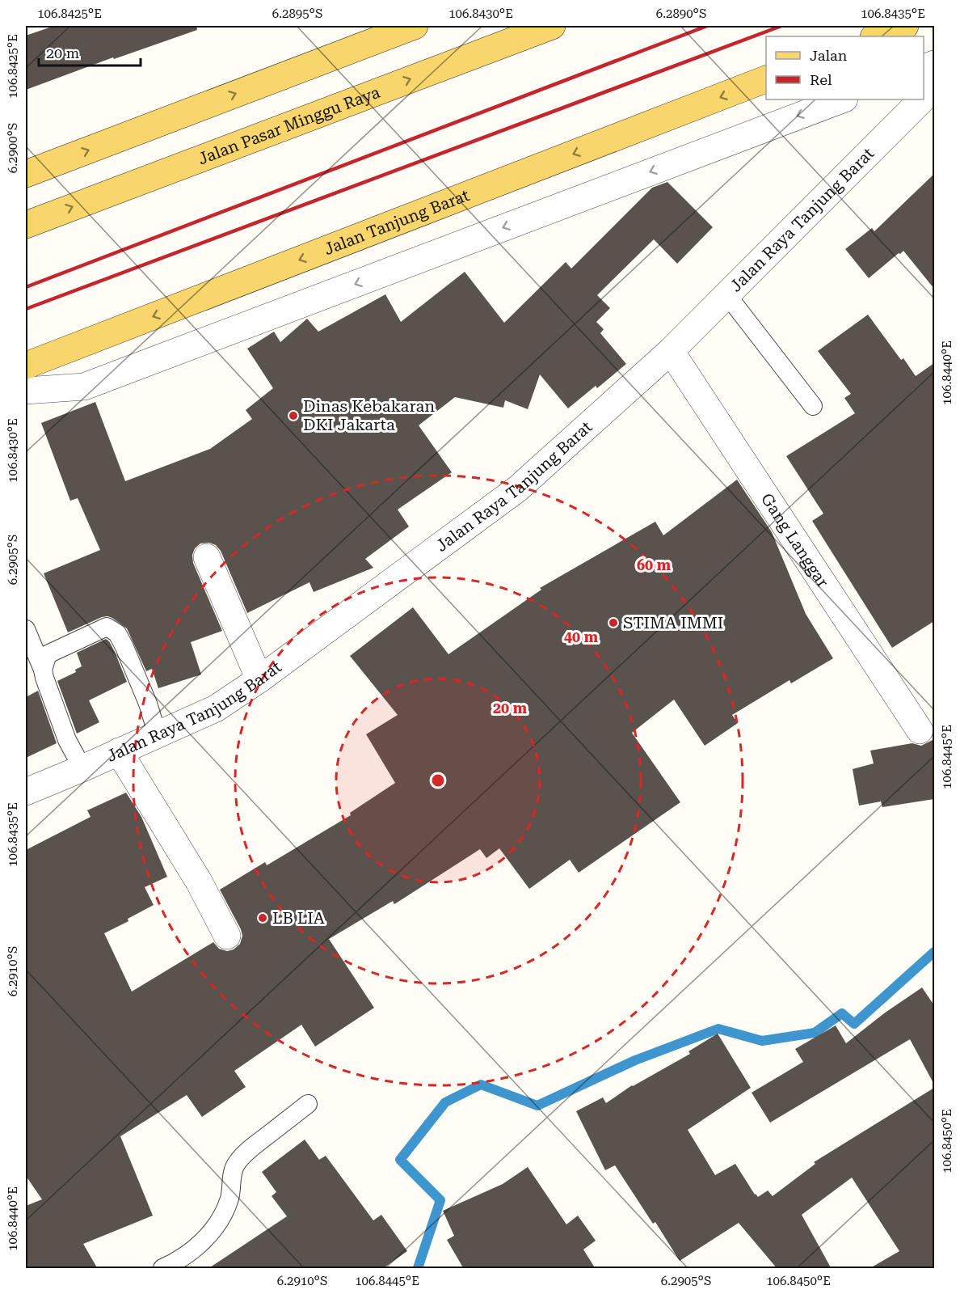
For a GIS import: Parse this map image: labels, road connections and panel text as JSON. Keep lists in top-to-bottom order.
{
  "streets": {
    "main road": ["Jalan Pasar Minggu Raya", "Jalan Tanjung Barat"],
    "street": ["Jalan Raya Tanjung Barat", "Gang Langgar"]
  },
  "crossings": [
    ["Jalan Raya Tanjung Barat", "Gang Langgar"]
  ],
  "places": ["Dinas Kebakaran DKI Jakarta", "STIMA IMMI", "LB LIA"],
  "legend": ["Jalan", "Rel"],
  "scale_bar": "20 m",
  "coordinates": [
    "106.8425°E",
    "6.2895°S",
    "106.8430°E",
    "6.2890°S",
    "106.8435°E",
    "6.2900°S",
    "106.8440°E",
    "6.2905°S",
    "106.8445°E",
    "6.2910°S",
    "106.8450°E"
  ],
  "rings": ["60 m", "40 m", "20 m"]
}
